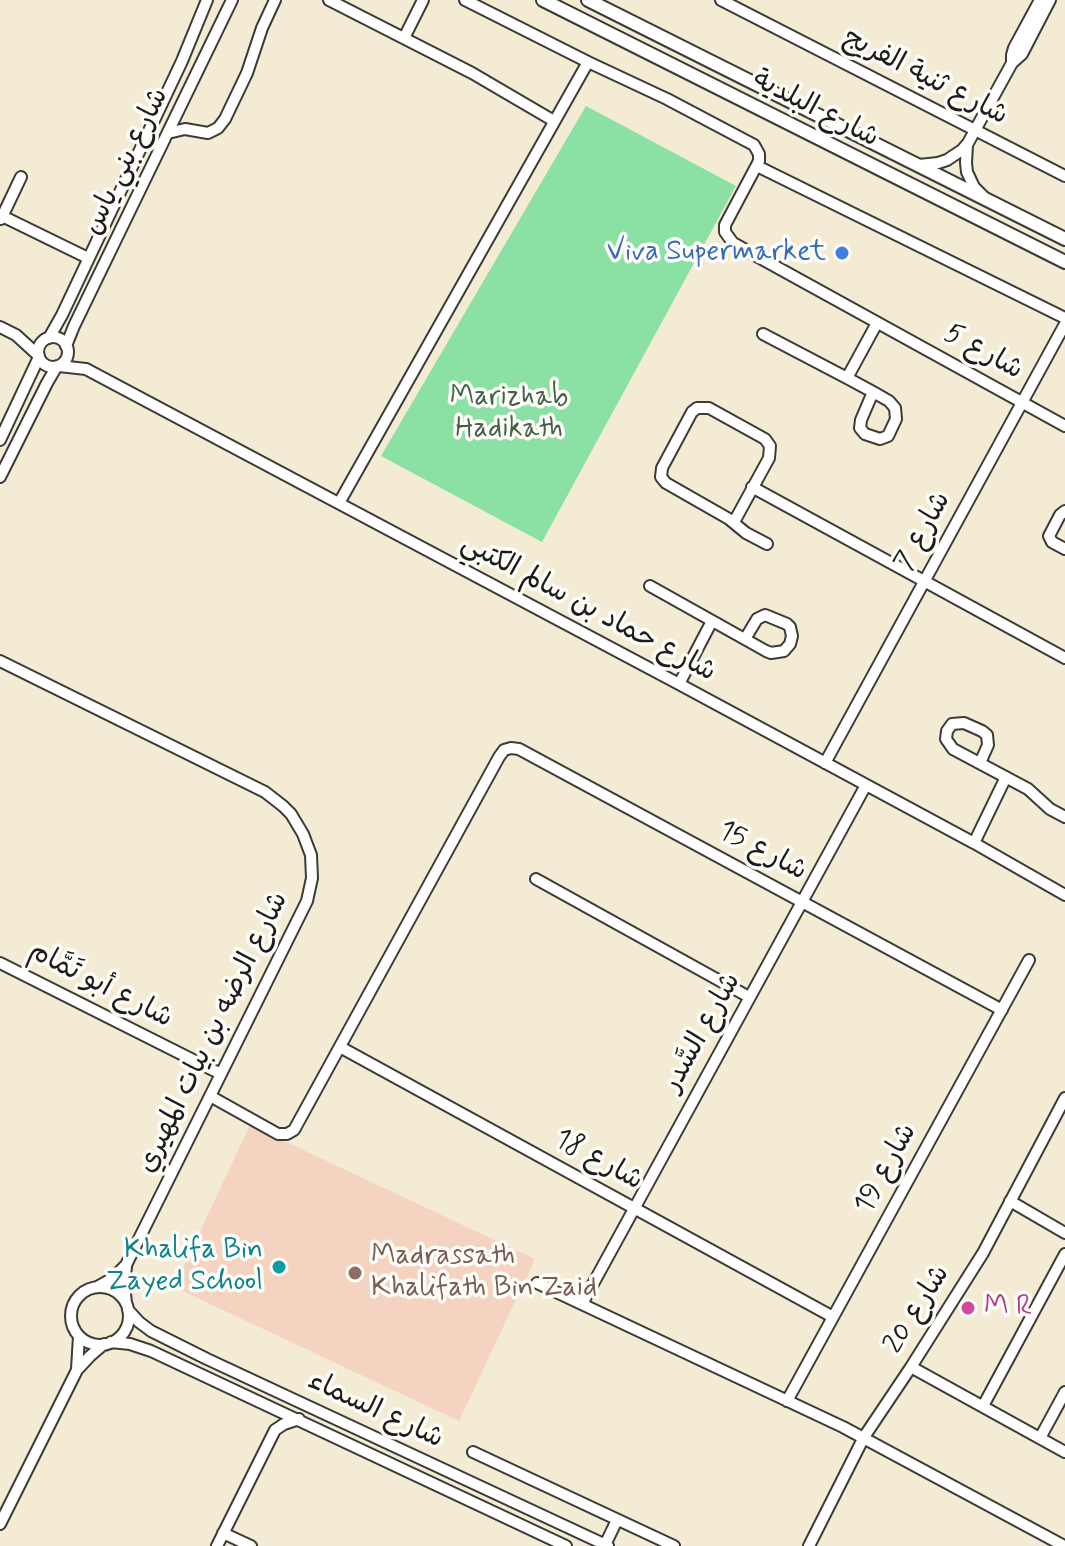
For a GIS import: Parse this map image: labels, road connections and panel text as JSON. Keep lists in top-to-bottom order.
{
  "streets": {
    "main road": ["شارع البلدية"],
    "street": [
      "شارع ثنية الفريج",
      "شارع بني ياس",
      "شارع 5",
      "شارع 7",
      "شارع حماد بن سالم الكتبي",
      "شارع 15",
      "شارع أبو تَمَّام",
      "شارع الرضه بن بيات المهيري",
      "شارع السَّدر",
      "شارع 18",
      "شارع 19",
      "شارع 20",
      "شارع السماء"
    ]
  },
  "crossings": [
    ["شارع بني ياس", "شارع حماد بن سالم الكتبي"],
    ["شارع 5", "شارع 7"],
    ["شارع 7", "شارع حماد بن سالم الكتبي"],
    ["شارع حماد بن سالم الكتبي", "شارع السَّدر"],
    ["شارع 15", "شارع السَّدر"],
    ["شارع 15", "شارع 18"],
    ["شارع 15", "شارع 19"],
    ["شارع أبو تَمَّام", "شارع الرضه بن بيات المهيري"],
    ["شارع الرضه بن بيات المهيري", "شارع السماء"],
    ["شارع السَّدر", "شارع 18"],
    ["شارع 18", "شارع 19"]
  ],
  "parks": ["Marizhab Hadikath"],
  "places": [
    "Viva Supermarket",
    "Khalifa Bin Zayed School",
    "Madrassath Khalifath Bin Zaid",
    "M R"
  ]
}
